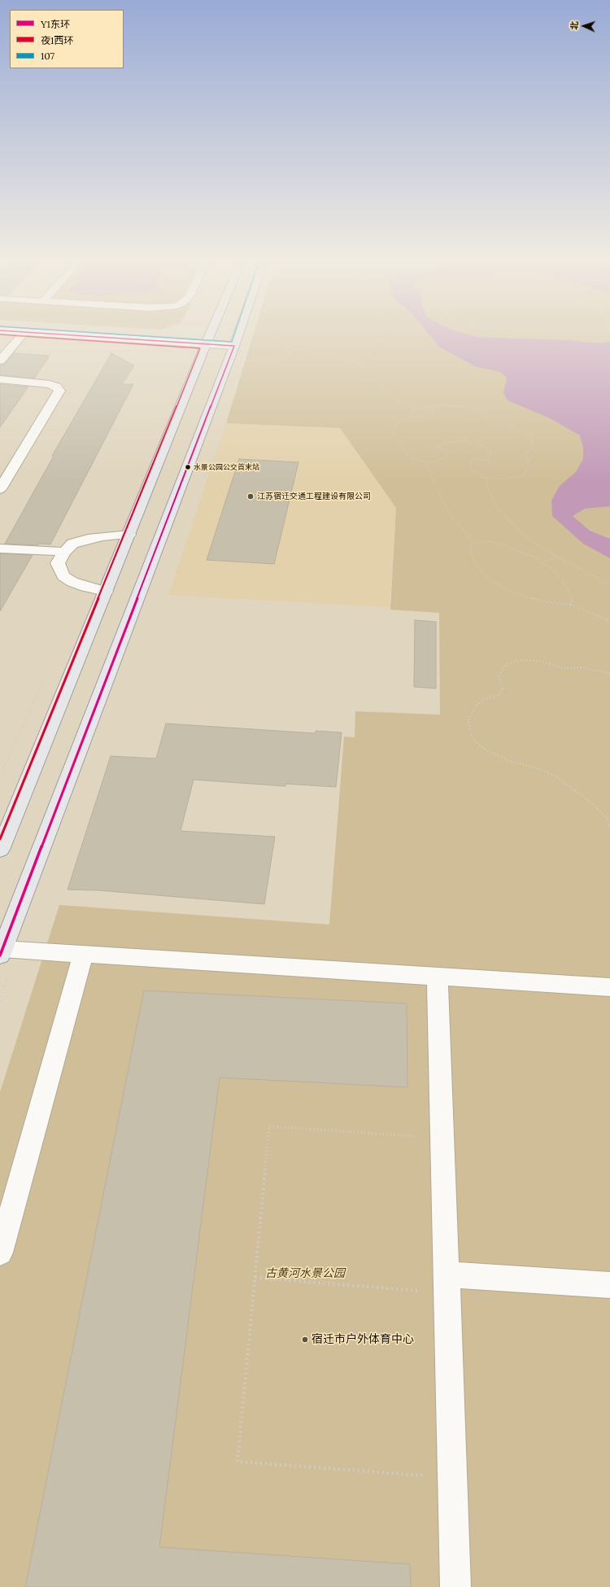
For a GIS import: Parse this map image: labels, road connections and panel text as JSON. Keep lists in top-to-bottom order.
{
  "parks": ["古黄河水景公园"],
  "places": ["水景公园公交首末站", "江苏宿迁交通工程建设有限公司", "宿迁市户外体育中心"],
  "lines": ["transit line Y1东环", "transit line 107", "transit line 夜1西环"],
  "legend": ["Y1东环", "夜1西环", "107"],
  "north": "left"
}
